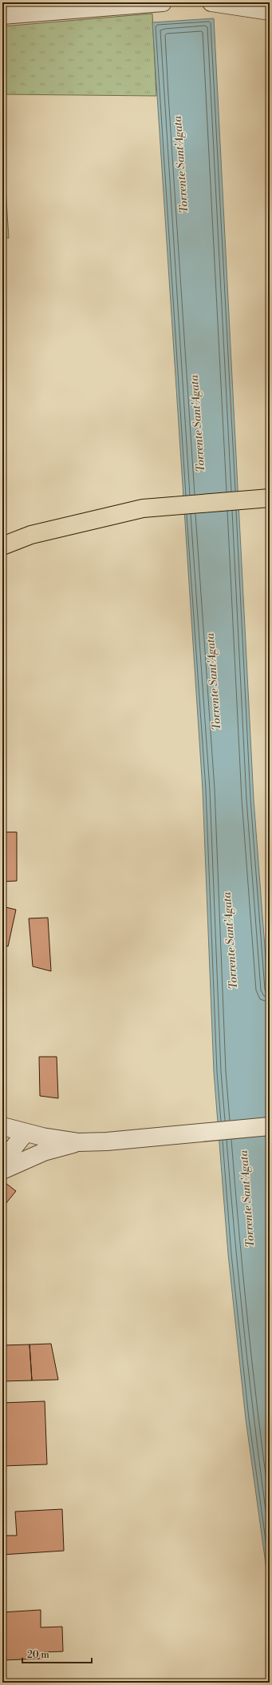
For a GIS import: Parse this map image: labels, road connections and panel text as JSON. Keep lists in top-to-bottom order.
{
  "water": ["Torrente Sant'Agata"],
  "scale_bar": "20 m"
}
